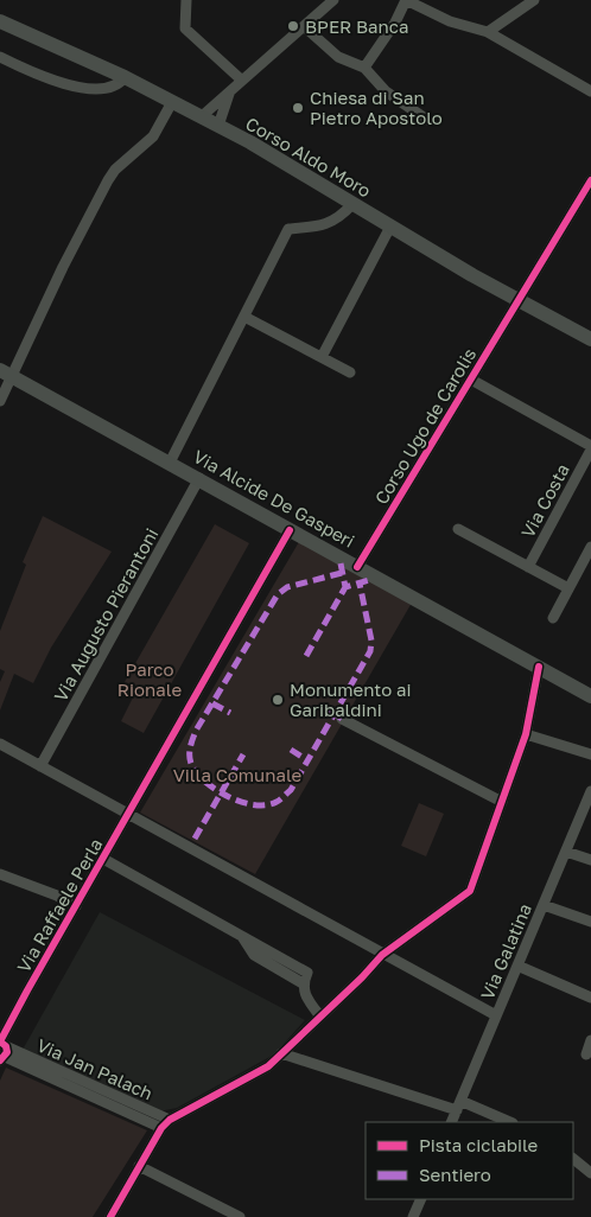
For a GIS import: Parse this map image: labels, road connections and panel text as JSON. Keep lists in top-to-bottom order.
{
  "streets": {
    "main road": ["Corso Aldo Moro", "Via Alcide De Gasperi"],
    "street": [
      "Corso Ugo de Carolis",
      "Via Costa",
      "Via Augusto Pierantoni",
      "Via Raffaele Perla",
      "Via Galatina",
      "Via Jan Palach"
    ]
  },
  "crossings": [
    ["Corso Aldo Moro", "Corso Ugo de Carolis"],
    ["Corso Ugo de Carolis", "Via Alcide De Gasperi"],
    ["Via Alcide De Gasperi", "Via Augusto Pierantoni"],
    ["Via Alcide De Gasperi", "Via Raffaele Perla"],
    ["Via Raffaele Perla", "Via Jan Palach"]
  ],
  "parks": ["Parco Rionale", "Villa Comunale"],
  "places": ["BPER Banca", "Chiesa di San Pietro Apostolo", "Monumento ai Garibaldini"],
  "legend": ["Pista ciclabile", "Sentiero"]
}
